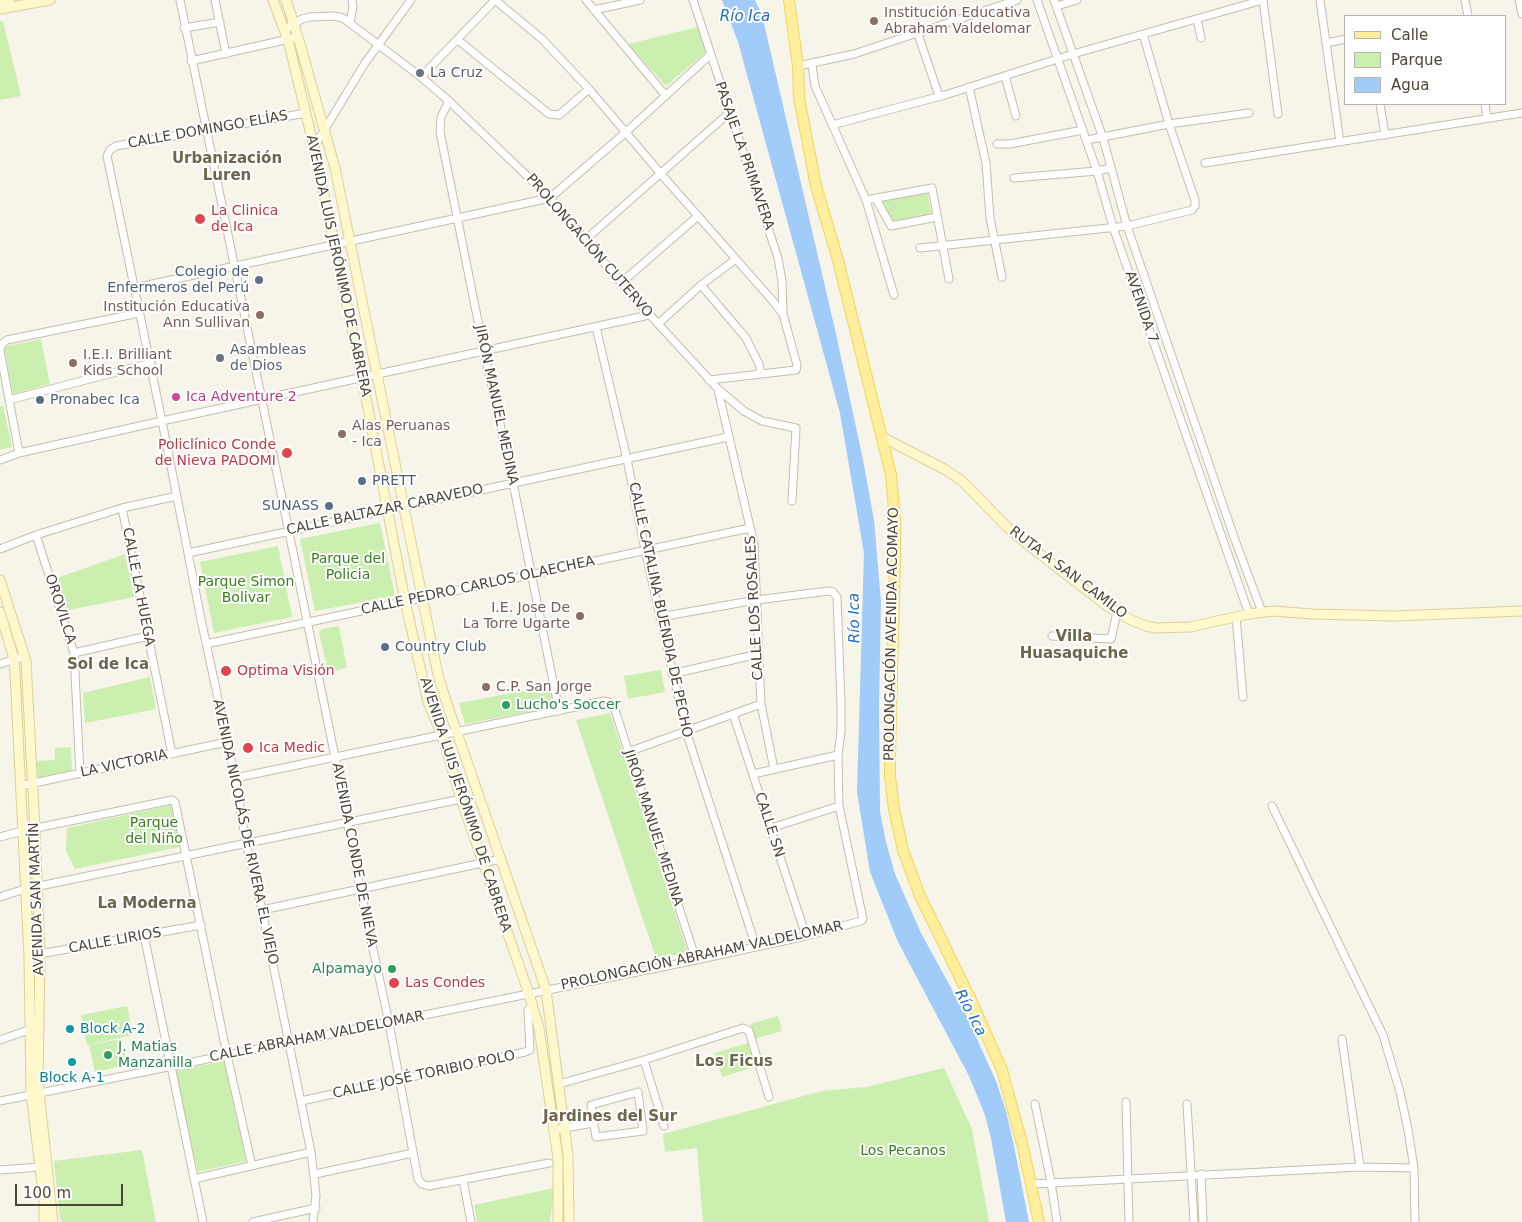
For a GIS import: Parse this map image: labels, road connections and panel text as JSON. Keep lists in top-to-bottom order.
{
  "streets": {
    "main road": ["PROLONGACIÓN AVENIDA ACOMAYO"],
    "street": [
      "CALLE DOMINGO ELÍAS",
      "PASAJE LA PRIMAVERA",
      "PROLONGACIÓN CUTERVO",
      "AVENIDA LUIS JERÓNIMO DE CABRERA",
      "AVENIDA 7",
      "JIRÓN MANUEL MEDINA",
      "CALLE BALTAZAR CARAVEDO",
      "RUTA A SAN CAMILO",
      "CALLE PEDRO CARLOS OLAECHEA",
      "CALLE LA HUEGA",
      "CALLE LOS ROSALES",
      "OROVILCA",
      "CALLE CATALINA BUENDIA DE PECHO",
      "LA VICTORIA",
      "CALLE SN",
      "AVENIDA NICOLÁS DE RIVERA EL VIEJO",
      "AVENIDA CONDE DE NIEVA",
      "AVENIDA SAN MARTÍN",
      "CALLE LIRIOS",
      "PROLONGACIÓN ABRAHAM VALDELOMAR",
      "CALLE ABRAHAM VALDELOMAR",
      "CALLE JOSÉ TORIBIO POLO"
    ]
  },
  "crossings": [
    ["CALLE DOMINGO ELÍAS", "AVENIDA LUIS JERÓNIMO DE CABRERA"],
    ["CALLE DOMINGO ELÍAS", "AVENIDA NICOLÁS DE RIVERA EL VIEJO"],
    ["CALLE DOMINGO ELÍAS", "AVENIDA CONDE DE NIEVA"],
    ["PROLONGACIÓN CUTERVO", "AVENIDA LUIS JERÓNIMO DE CABRERA"],
    ["PROLONGACIÓN CUTERVO", "JIRÓN MANUEL MEDINA"],
    ["PROLONGACIÓN CUTERVO", "CALLE LOS ROSALES"],
    ["AVENIDA LUIS JERÓNIMO DE CABRERA", "CALLE BALTAZAR CARAVEDO"],
    ["AVENIDA LUIS JERÓNIMO DE CABRERA", "CALLE PEDRO CARLOS OLAECHEA"],
    ["AVENIDA LUIS JERÓNIMO DE CABRERA", "PROLONGACIÓN ABRAHAM VALDELOMAR"],
    ["AVENIDA LUIS JERÓNIMO DE CABRERA", "CALLE ABRAHAM VALDELOMAR"],
    ["AVENIDA LUIS JERÓNIMO DE CABRERA", "CALLE JOSÉ TORIBIO POLO"],
    ["AVENIDA 7", "RUTA A SAN CAMILO"],
    ["JIRÓN MANUEL MEDINA", "CALLE BALTAZAR CARAVEDO"],
    ["JIRÓN MANUEL MEDINA", "CALLE PEDRO CARLOS OLAECHEA"],
    ["JIRÓN MANUEL MEDINA", "PROLONGACIÓN ABRAHAM VALDELOMAR"],
    ["CALLE BALTAZAR CARAVEDO", "CALLE LOS ROSALES"],
    ["CALLE BALTAZAR CARAVEDO", "CALLE CATALINA BUENDIA DE PECHO"],
    ["CALLE BALTAZAR CARAVEDO", "AVENIDA NICOLÁS DE RIVERA EL VIEJO"],
    ["CALLE BALTAZAR CARAVEDO", "AVENIDA CONDE DE NIEVA"],
    ["RUTA A SAN CAMILO", "PROLONGACIÓN AVENIDA ACOMAYO"],
    ["CALLE PEDRO CARLOS OLAECHEA", "CALLE LOS ROSALES"],
    ["CALLE PEDRO CARLOS OLAECHEA", "CALLE CATALINA BUENDIA DE PECHO"],
    ["CALLE PEDRO CARLOS OLAECHEA", "AVENIDA NICOLÁS DE RIVERA EL VIEJO"],
    ["CALLE PEDRO CARLOS OLAECHEA", "AVENIDA CONDE DE NIEVA"],
    ["CALLE LA HUEGA", "LA VICTORIA"],
    ["OROVILCA", "LA VICTORIA"],
    ["CALLE CATALINA BUENDIA DE PECHO", "PROLONGACIÓN ABRAHAM VALDELOMAR"],
    ["LA VICTORIA", "AVENIDA NICOLÁS DE RIVERA EL VIEJO"],
    ["LA VICTORIA", "AVENIDA SAN MARTÍN"],
    ["CALLE SN", "PROLONGACIÓN ABRAHAM VALDELOMAR"],
    ["AVENIDA NICOLÁS DE RIVERA EL VIEJO", "CALLE ABRAHAM VALDELOMAR"],
    ["AVENIDA NICOLÁS DE RIVERA EL VIEJO", "CALLE JOSÉ TORIBIO POLO"],
    ["AVENIDA CONDE DE NIEVA", "CALLE ABRAHAM VALDELOMAR"],
    ["AVENIDA CONDE DE NIEVA", "CALLE JOSÉ TORIBIO POLO"],
    ["AVENIDA SAN MARTÍN", "CALLE LIRIOS"],
    ["AVENIDA SAN MARTÍN", "CALLE ABRAHAM VALDELOMAR"],
    ["PROLONGACIÓN ABRAHAM VALDELOMAR", "CALLE ABRAHAM VALDELOMAR"]
  ],
  "districts": [
    "Urbanización Luren",
    "Villa Huasaquiche",
    "Sol de Ica",
    "La Moderna",
    "Los Ficus",
    "Jardines del Sur"
  ],
  "water": ["Río Ica"],
  "parks": [
    "Parque del Policia",
    "Parque Simon Bolivar",
    "Parque del Niño",
    "Los Pecanos"
  ],
  "places": [
    "Institución Educativa Abraham Valdelomar",
    "La Cruz",
    "La Clinica de Ica",
    "Colegio de Enfermeros del Perú",
    "Institución Educativa Ann Sullivan",
    "Asambleas de Dios",
    "I.E.I. Brilliant Kids School",
    "Ica Adventure 2",
    "Pronabec Ica",
    "Alas Peruanas - Ica",
    "Policlínico Conde de Nieva PADOMI",
    "PRETT",
    "SUNASS",
    "I.E. Jose De La Torre Ugarte",
    "Country Club",
    "Optima Visión",
    "C.P. San Jorge",
    "Lucho's Soccer",
    "Ica Medic",
    "Alpamayo",
    "Las Condes",
    "Block A-2",
    "J. Matias Manzanilla",
    "Block A-1"
  ],
  "legend": ["Calle", "Parque", "Agua"],
  "scale_bar": "100 m"
}
